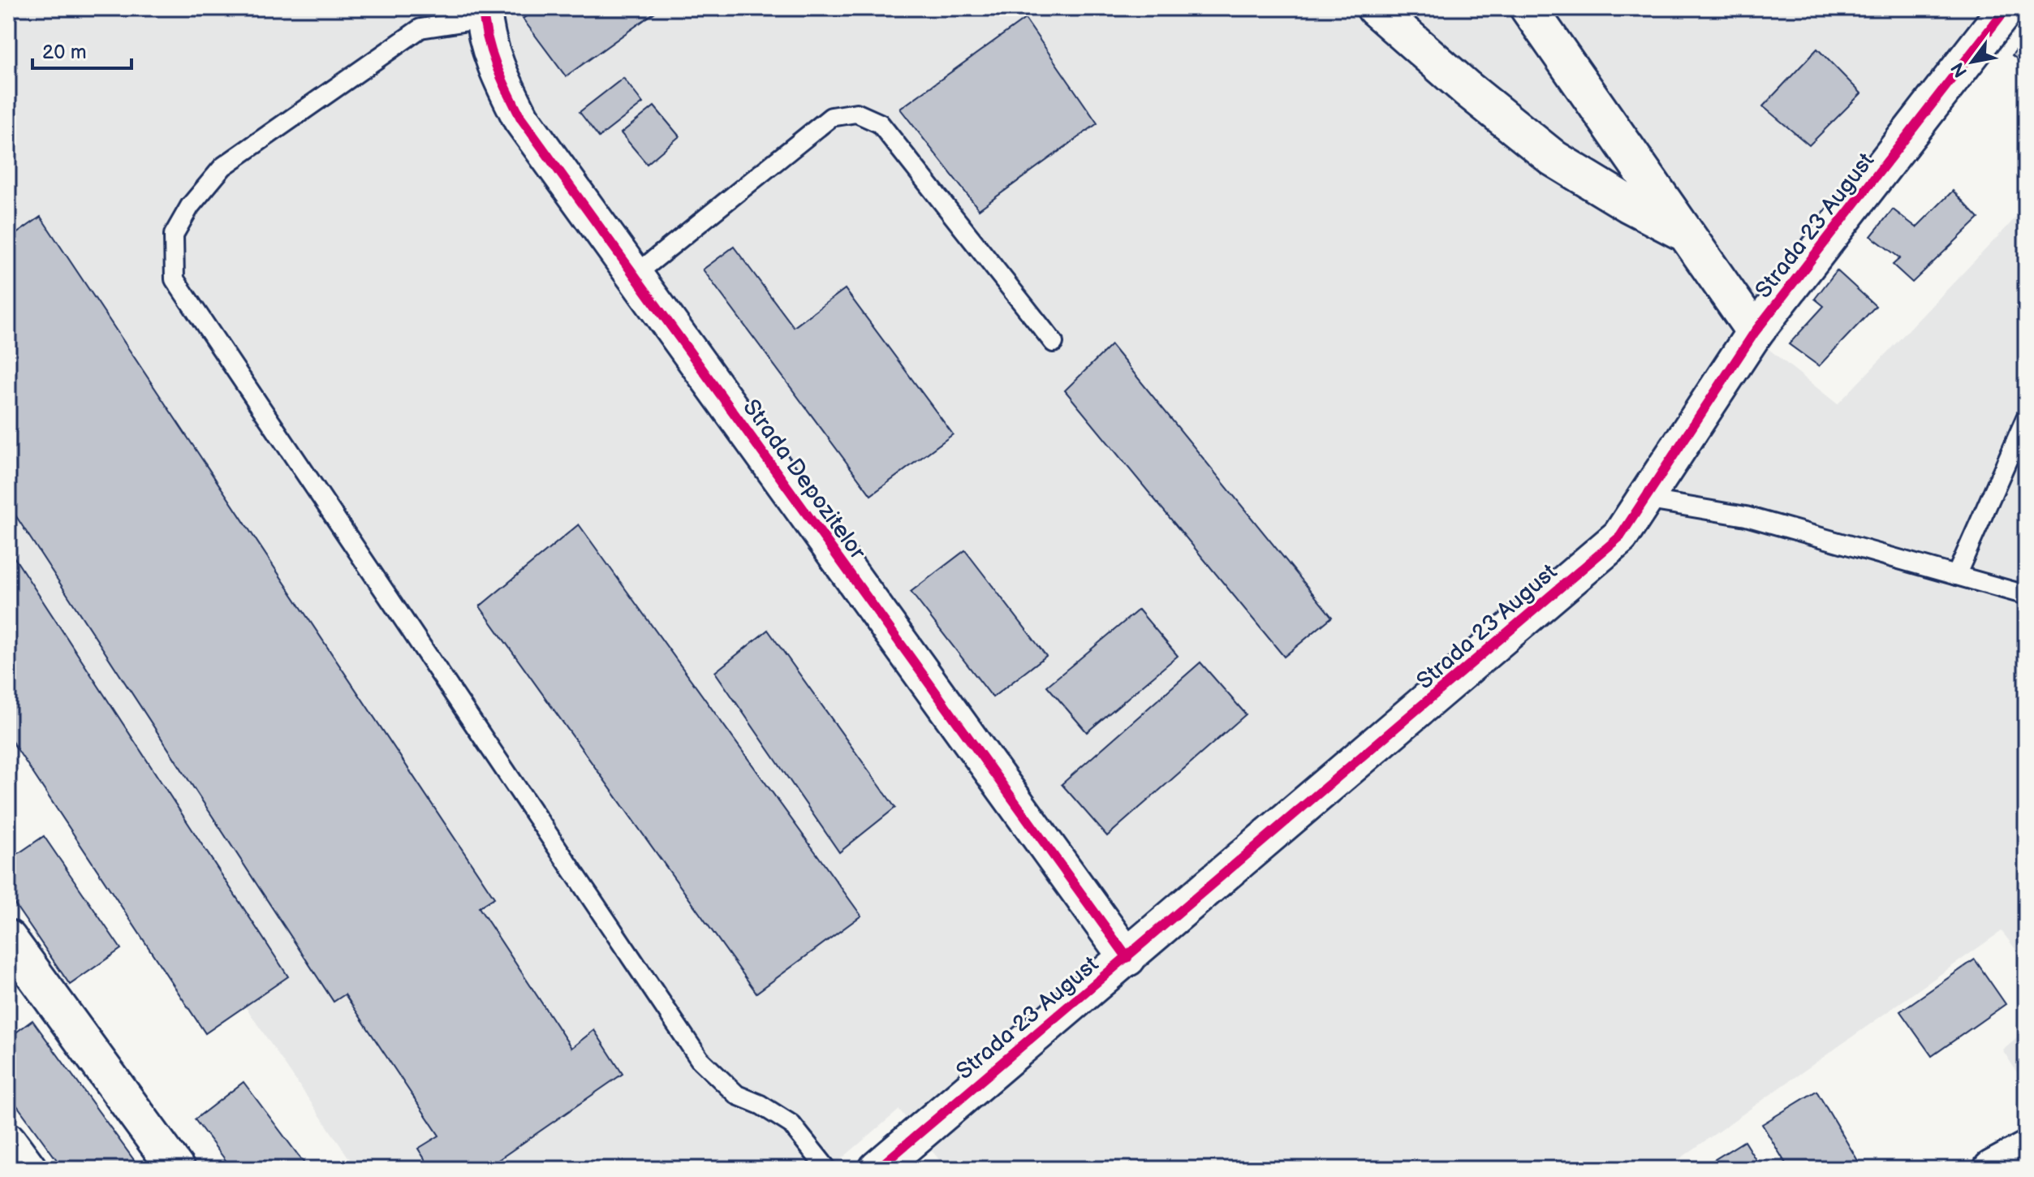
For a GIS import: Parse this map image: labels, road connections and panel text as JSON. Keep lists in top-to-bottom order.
{
  "streets": {
    "street": ["Strada 23 August", "Strada Depozitelor"]
  },
  "crossings": [
    ["Strada 23 August", "Strada Depozitelor"]
  ],
  "scale_bar": "20 m",
  "north": "bottom left"
}
